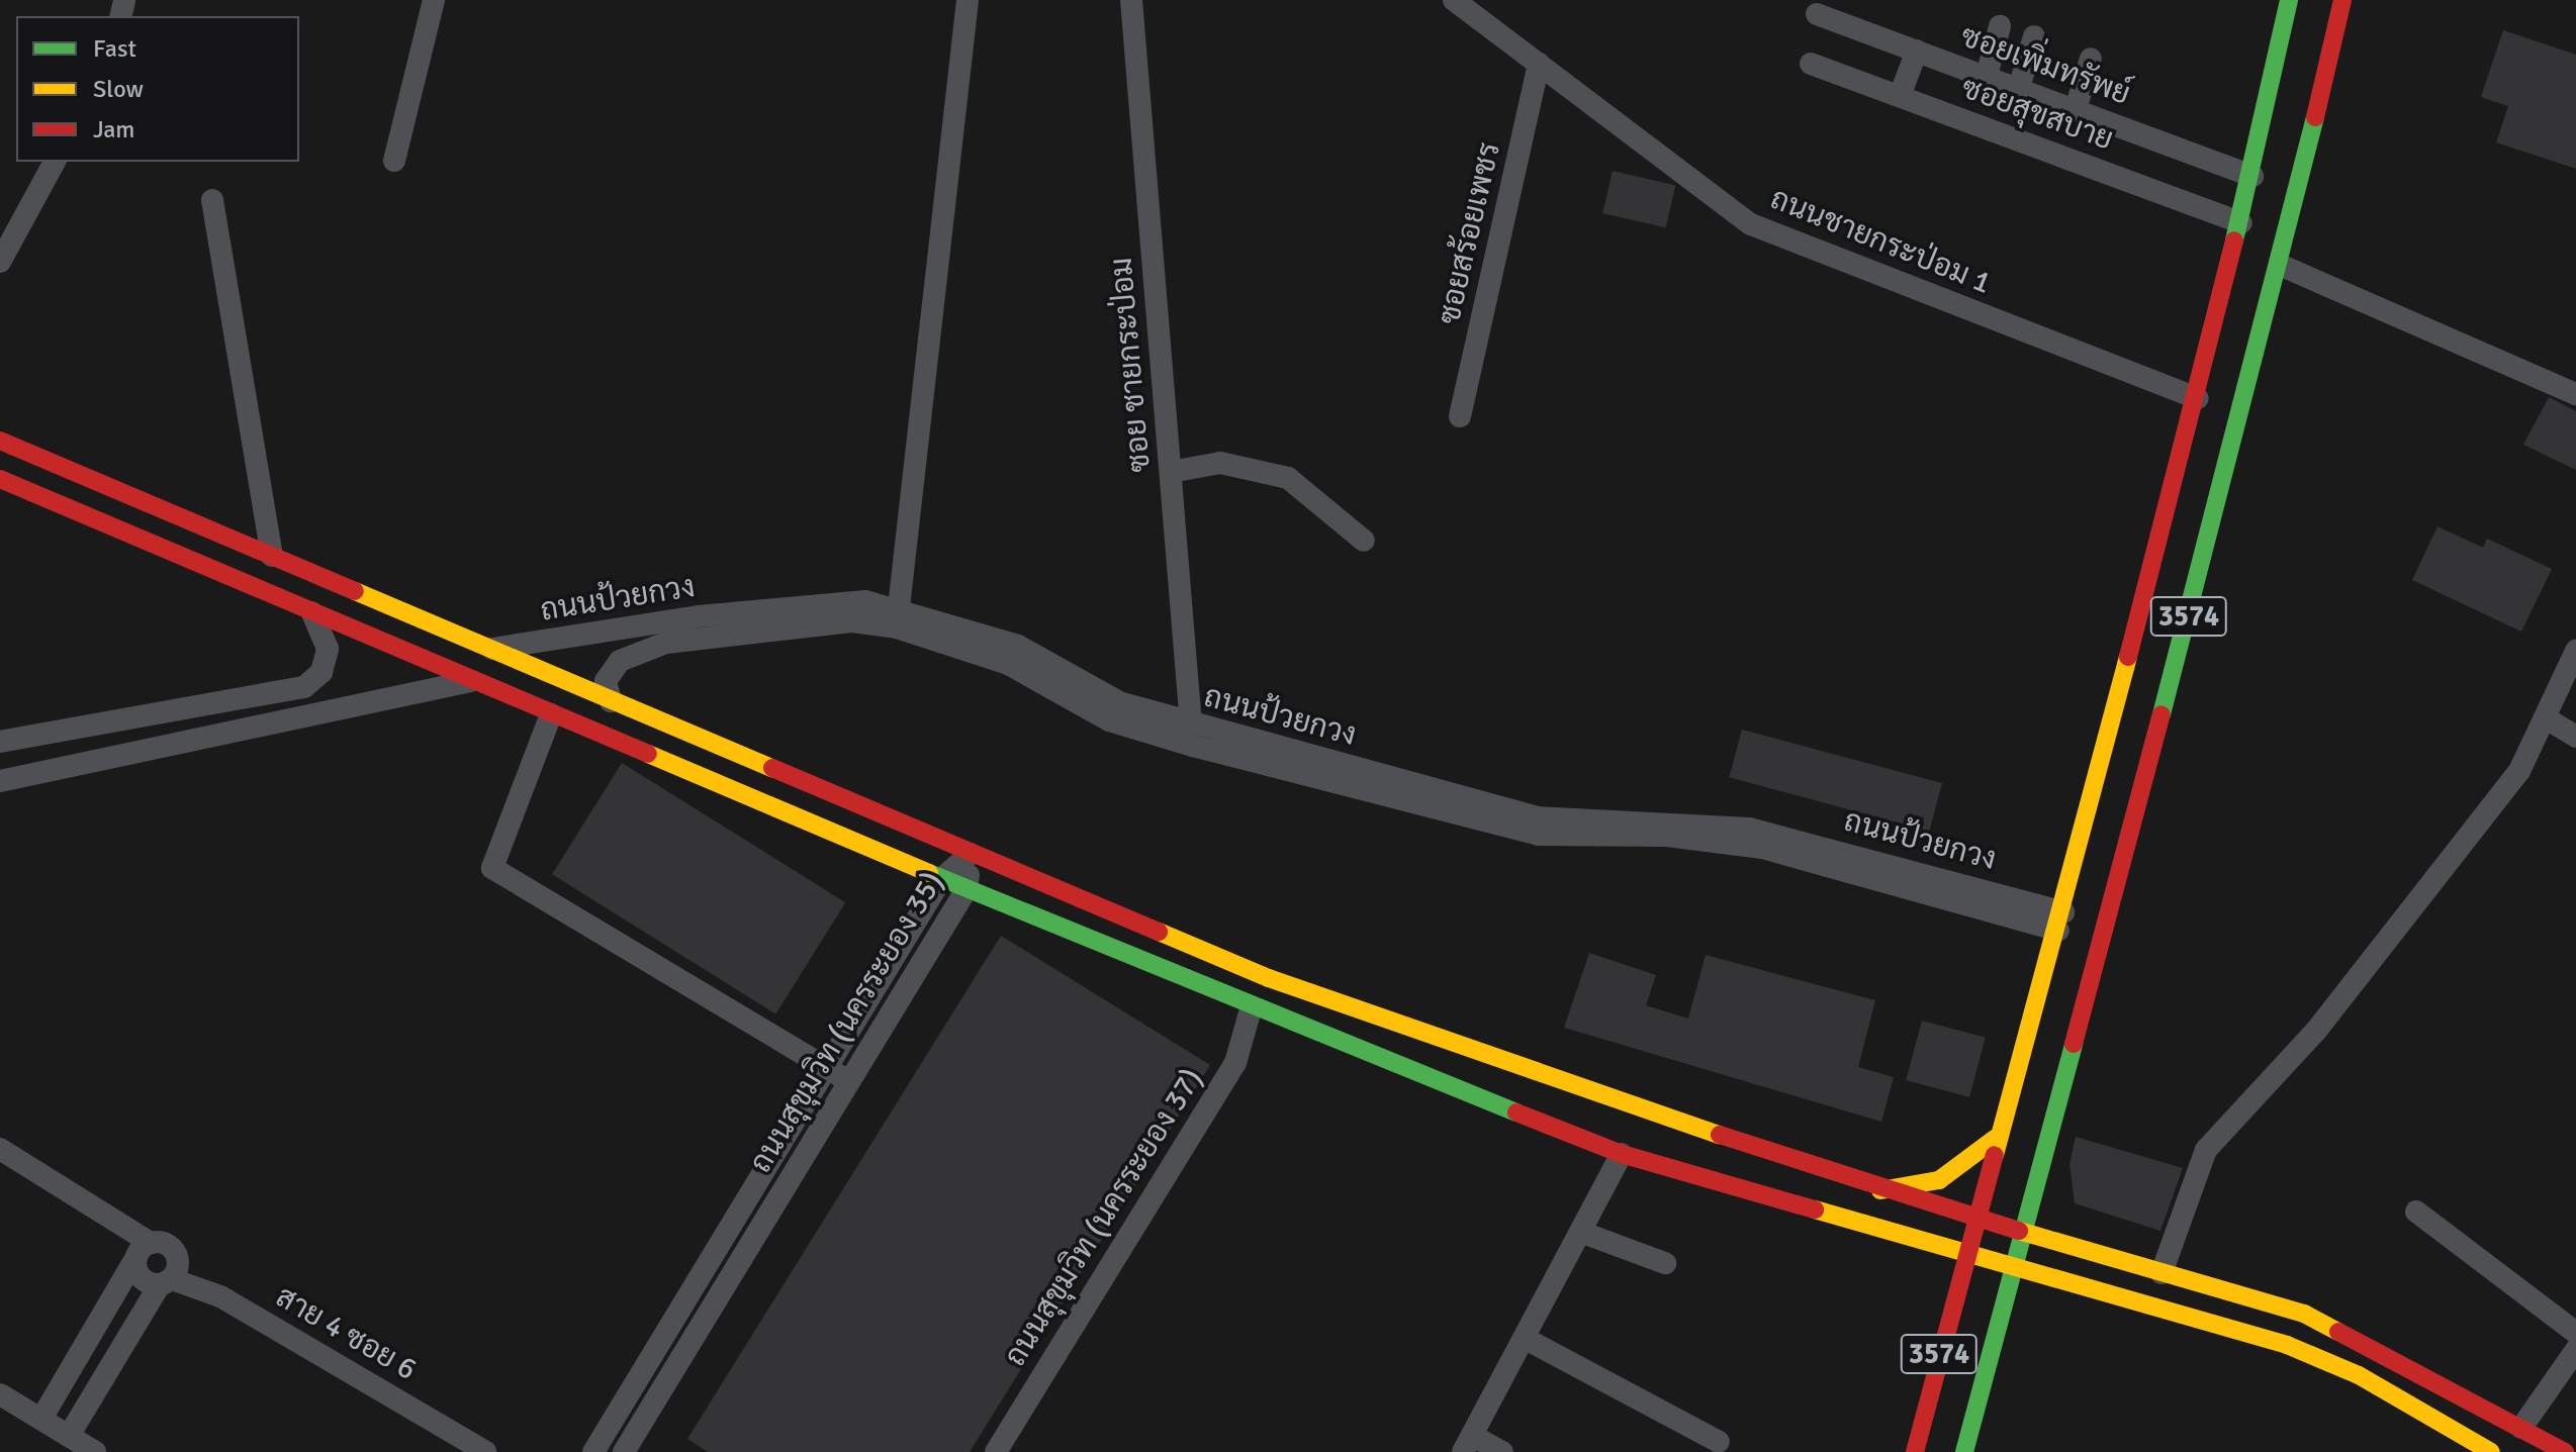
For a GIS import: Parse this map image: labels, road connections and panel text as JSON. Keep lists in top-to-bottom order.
{
  "streets": {
    "street": [
      "ซอยเพิ่มทรัพย์",
      "ซอยสุขสบาย",
      "ซอยสร้อยเพชร",
      "ถนนชายกระป่อม 1",
      "ซอย ชายกระป่อม",
      "ถนนป้วยกวง",
      "3574",
      "ถนนสุขุมวิท (นครระยอง 35)",
      "ถนนสุขุมวิท (นครระยอง 37)",
      "สาย 4 ซอย 6"
    ]
  },
  "crossings": [
    ["ซอยเพิ่มทรัพย์", "3574"],
    ["ซอยสุขสบาย", "3574"],
    ["ซอยสร้อยเพชร", "ถนนชายกระป่อม 1"],
    ["ถนนชายกระป่อม 1", "3574"],
    ["ซอย ชายกระป่อม", "ถนนป้วยกวง"],
    ["ถนนป้วยกวง", "3574"]
  ],
  "legend": ["Fast", "Slow", "Jam"]
}
